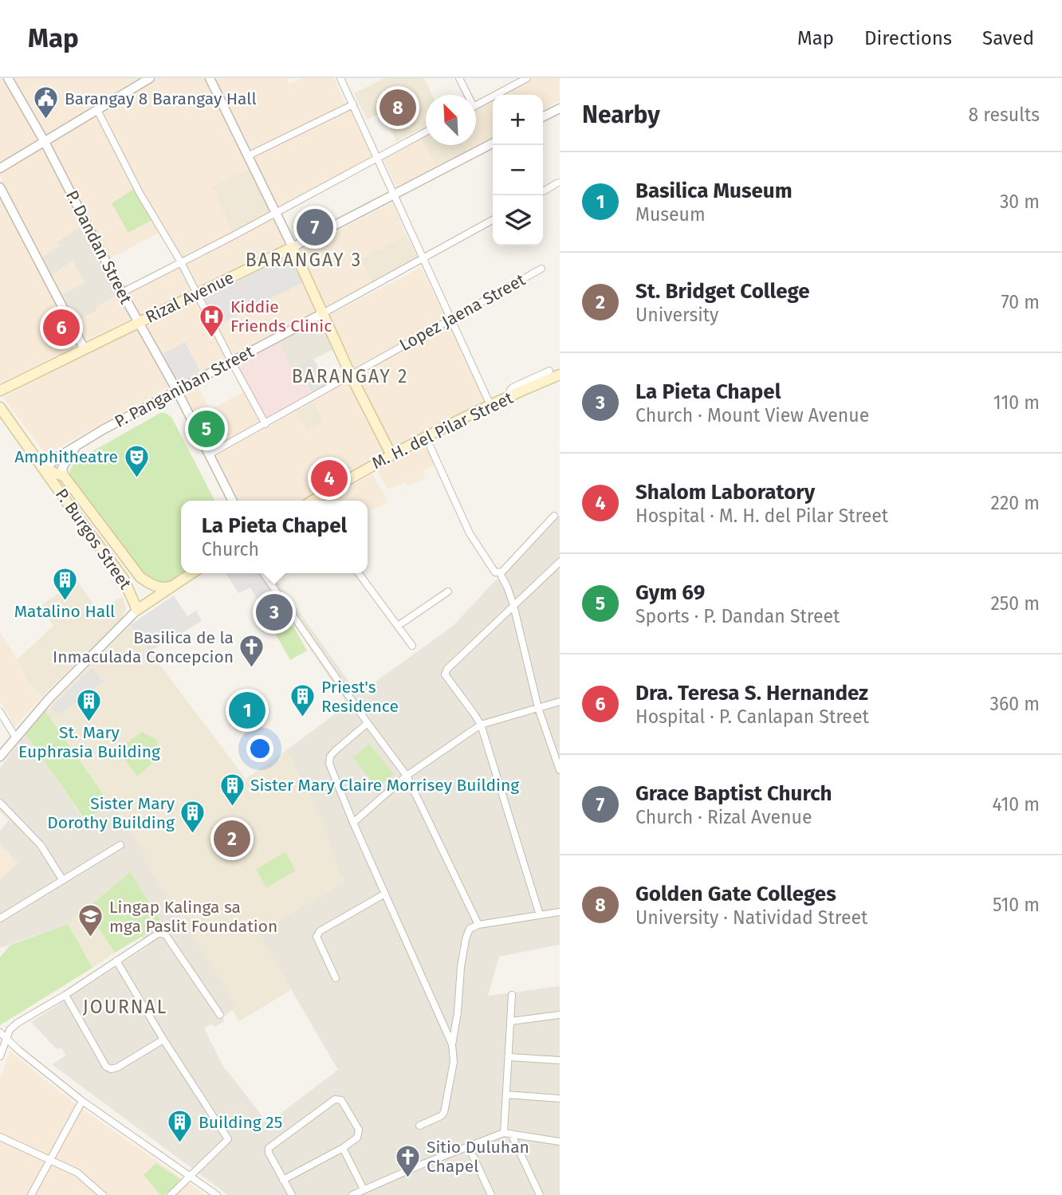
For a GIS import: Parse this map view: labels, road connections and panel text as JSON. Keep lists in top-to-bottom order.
{
  "streets": {
    "main road": ["Rizal Avenue", "M. H. del Pilar Street", "P. Burgos Street"],
    "street": ["P. Dandan Street", "Lopez Jaena Street", "P. Panganiban Street"]
  },
  "crossings": [
    ["P. Dandan Street", "Rizal Avenue"],
    ["P. Dandan Street", "Lopez Jaena Street"],
    ["P. Dandan Street", "P. Panganiban Street"],
    ["P. Panganiban Street", "P. Burgos Street"]
  ],
  "districts": ["BARANGAY 3", "BARANGAY 2", "JOURNAL"],
  "places": {
    "public building": ["Barangay 8 Barangay Hall"],
    "hospital": ["Kiddie Friends Clinic"],
    "theatre": ["Amphitheatre"],
    "building": [
      "Matalino Hall",
      "Priest's Residence",
      "St. Mary Euphrasia Building",
      "Sister Mary Claire Morrisey Building",
      "Sister Mary Dorothy Building",
      "Building 25"
    ],
    "church": ["Basilica de la Inmaculada Concepcion", "Sitio Duluhan Chapel"],
    "school or university": ["Lingap Kalinga sa mga Paslit Foundation"]
  },
  "north": "top left",
  "page": {
    "header": "Map",
    "nav": ["Map", "Directions", "Saved"],
    "heading": ["Nearby", "8 results"],
    "pins": [
      "8",
      "7",
      "6",
      "5",
      "4",
      "3",
      "1",
      "2"
    ],
    "map_buttons": ["+", "−"],
    "list": [
      {
        "mark": "1",
        "name": "Basilica Museum",
        "note": "Museum",
        "value": "30 m"
      },
      {
        "mark": "2",
        "name": "St. Bridget College",
        "note": "University",
        "value": "70 m"
      },
      {
        "mark": "3",
        "name": "La Pieta Chapel",
        "note": "Church · Mount View Avenue",
        "value": "110 m"
      },
      {
        "mark": "4",
        "name": "Shalom Laboratory",
        "note": "Hospital · M. H. del Pilar Street",
        "value": "220 m"
      },
      {
        "mark": "5",
        "name": "Gym 69",
        "note": "Sports · P. Dandan Street",
        "value": "250 m"
      },
      {
        "mark": "6",
        "name": "Dra. Teresa S. Hernandez",
        "note": "Hospital · P. Canlapan Street",
        "value": "360 m"
      },
      {
        "mark": "7",
        "name": "Grace Baptist Church",
        "note": "Church · Rizal Avenue",
        "value": "410 m"
      },
      {
        "mark": "8",
        "name": "Golden Gate Colleges",
        "note": "University · Natividad Street",
        "value": "510 m"
      }
    ],
    "popup": ["La Pieta Chapel", "Church"]
  }
}
